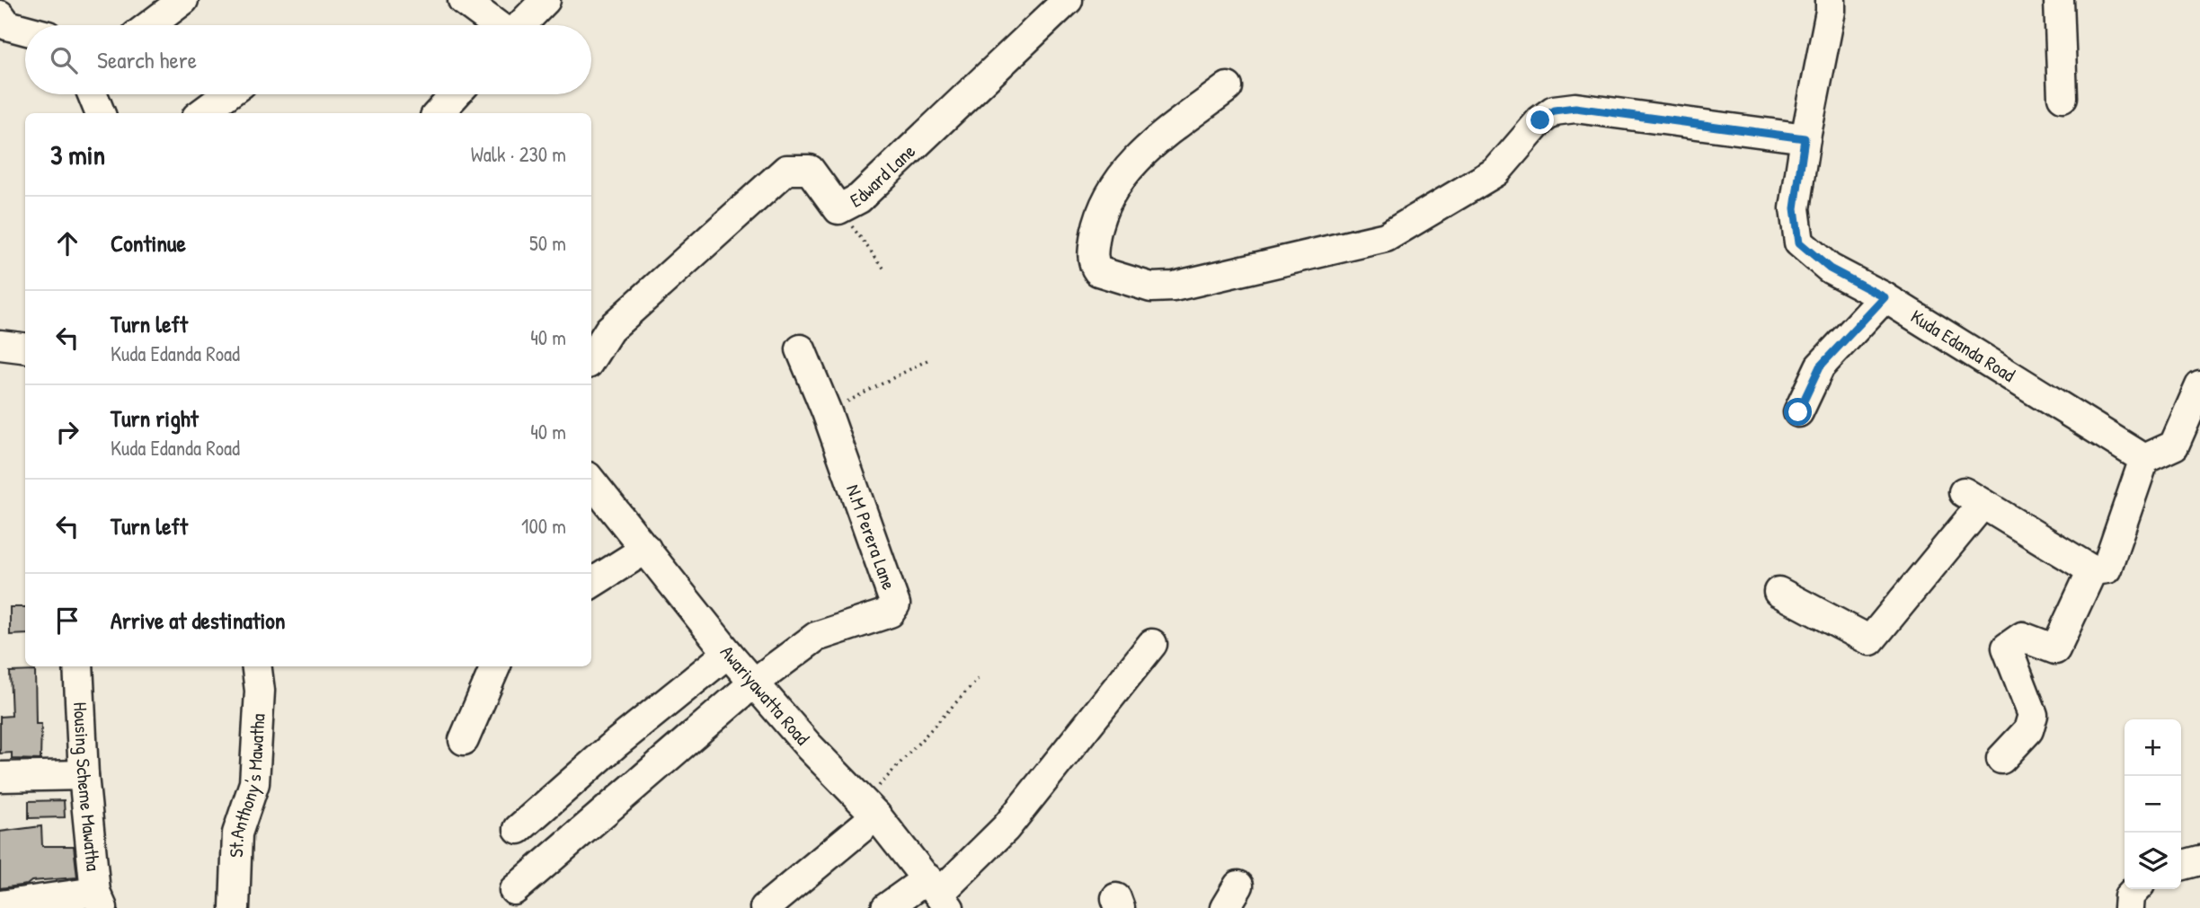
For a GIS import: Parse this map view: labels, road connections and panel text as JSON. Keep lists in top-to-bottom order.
{
  "streets": {
    "street": [
      "Edward Lane",
      "Kuda Edanda Road",
      "N.M Perera Lane",
      "Awariyawatta Road",
      "Housing Scheme Mawatha",
      "St.Anthony's Mawatha"
    ]
  },
  "crossings": [
    ["N.M Perera Lane", "Awariyawatta Road"]
  ],
  "page": {
    "search": "Search here",
    "heading": ["3 min", "Walk · 230 m"],
    "list": [
      ["Continue", "50 m"],
      ["Turn left", "Kuda Edanda Road", "40 m"],
      ["Turn right", "Kuda Edanda Road", "40 m"],
      ["Turn left", "100 m"],
      "Arrive at destination"
    ],
    "map_buttons": ["+", "−"]
  }
}
